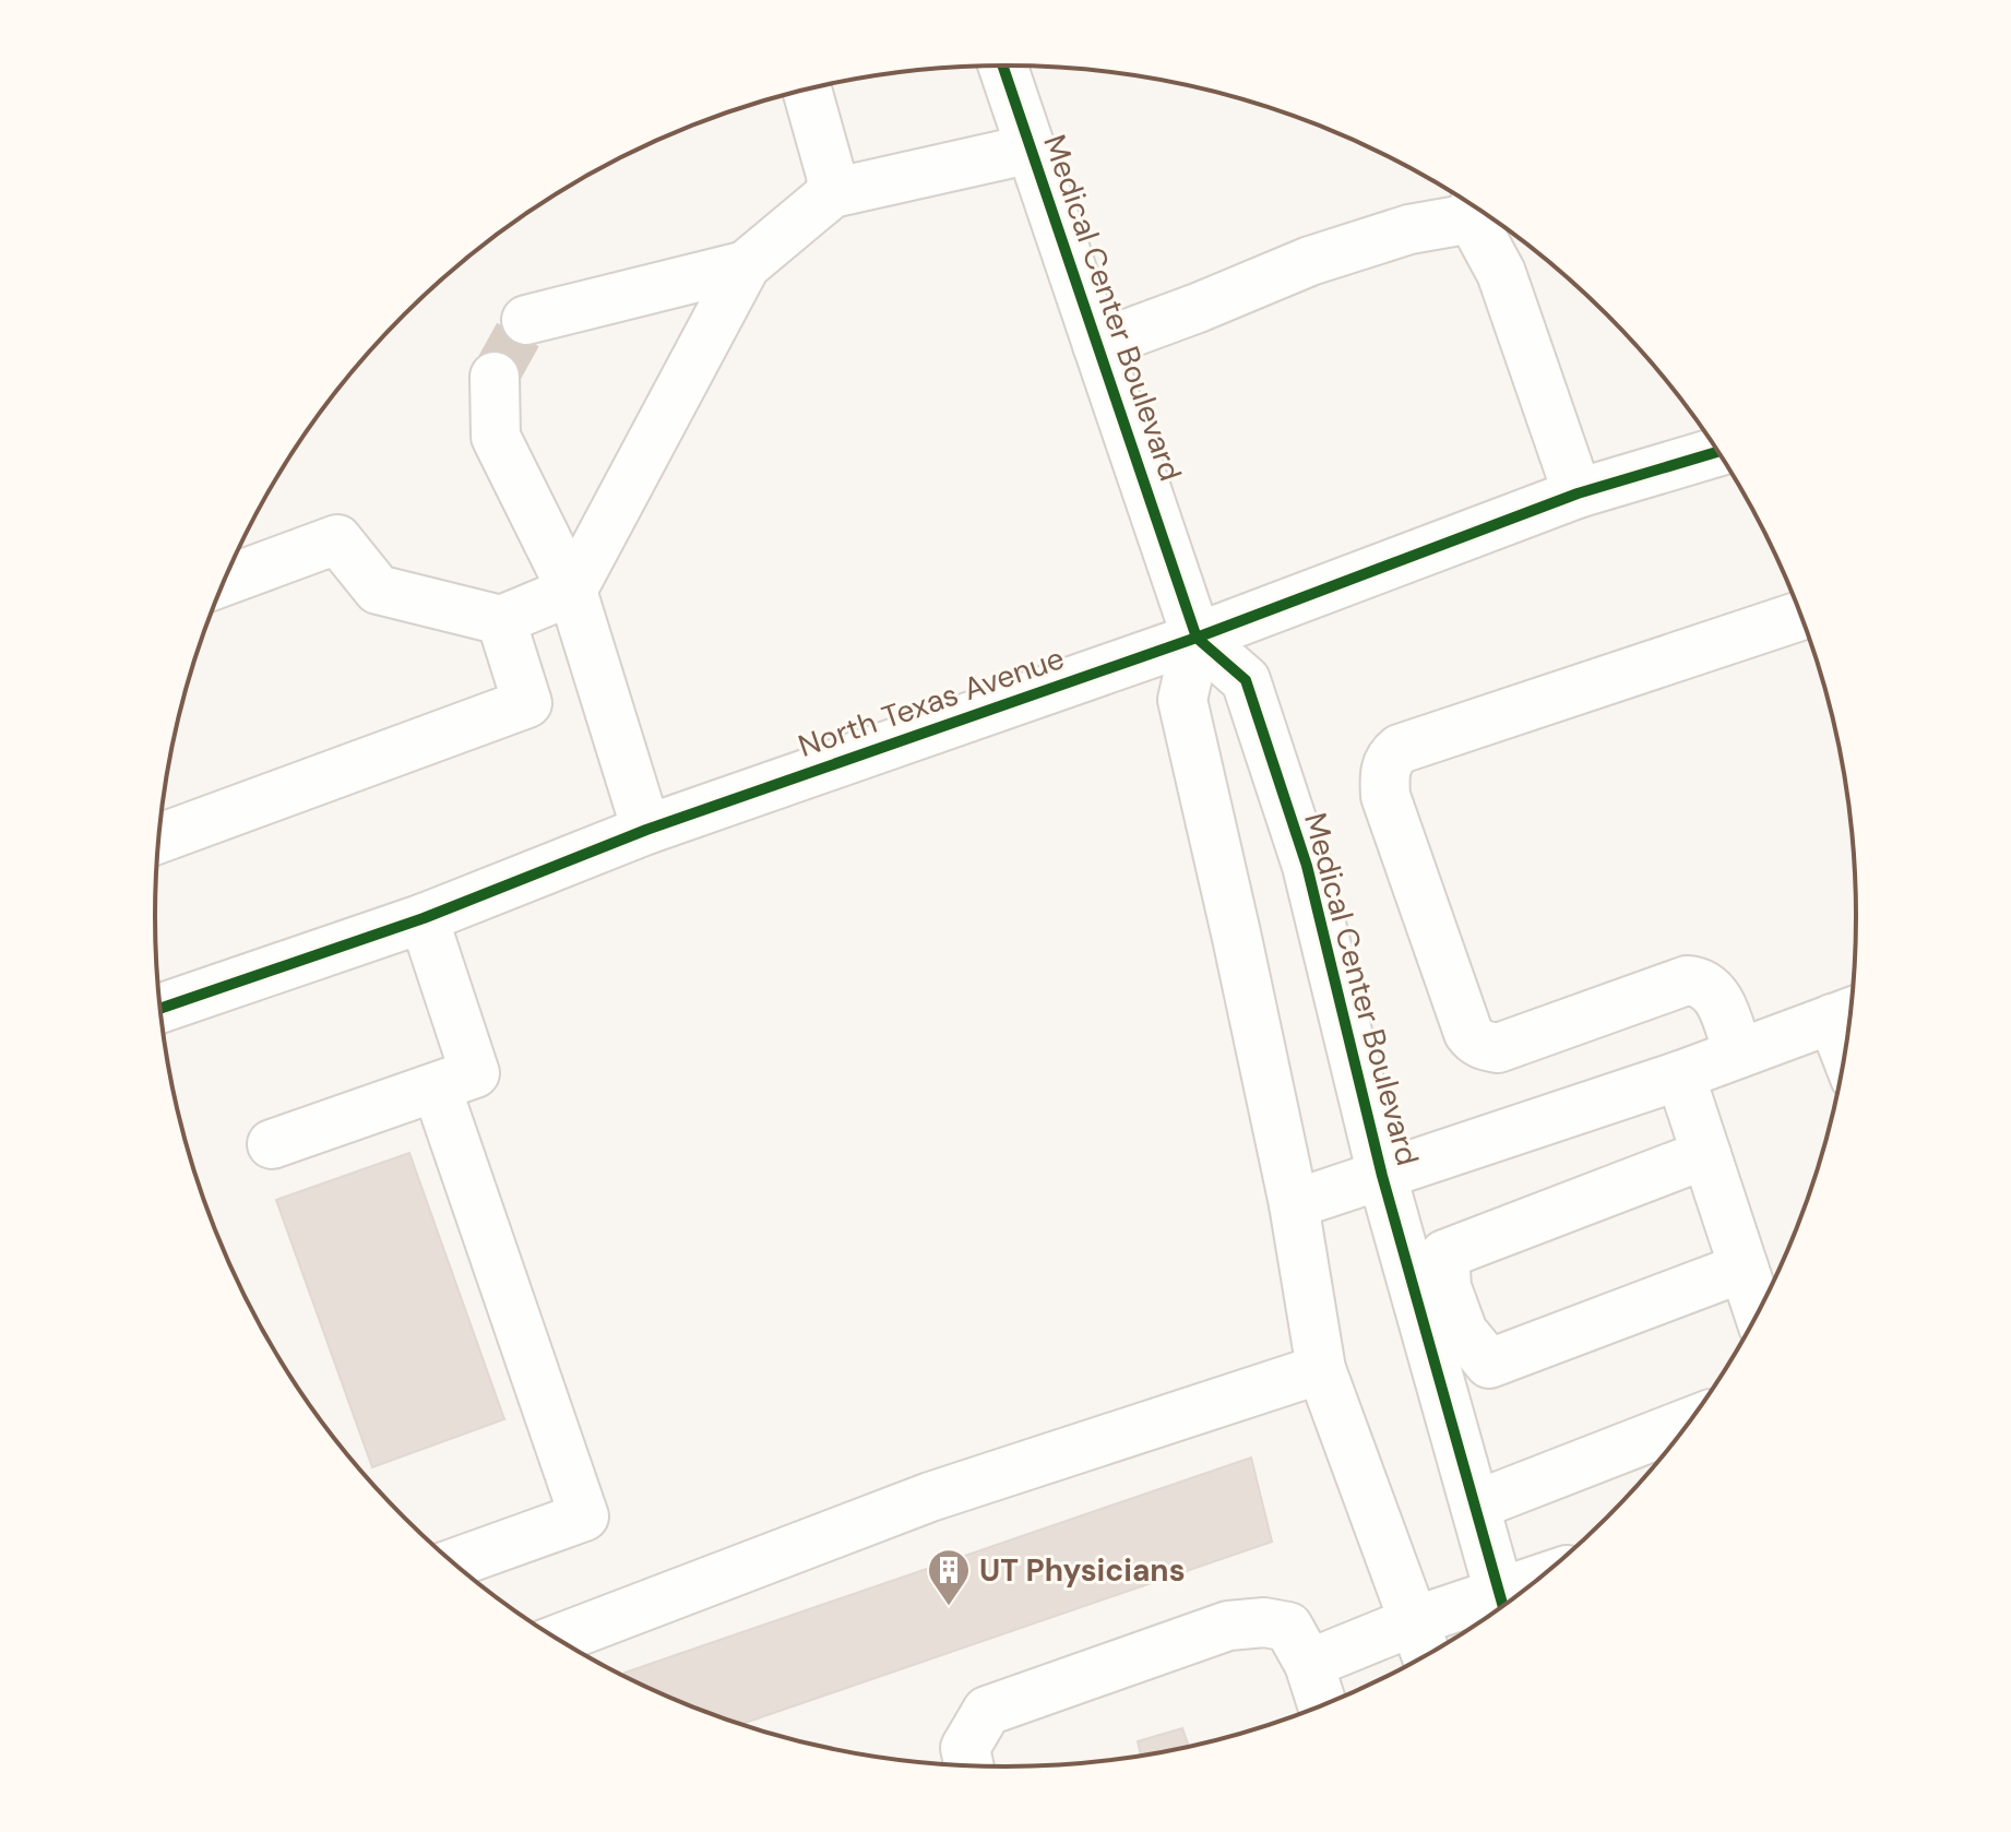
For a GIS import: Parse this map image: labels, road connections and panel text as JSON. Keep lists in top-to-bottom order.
{
  "streets": {
    "street": ["Medical Center Boulevard", "North Texas Avenue"]
  },
  "crossings": [
    ["Medical Center Boulevard", "North Texas Avenue"]
  ],
  "places": {
    "building": ["UT Physicians"]
  }
}
